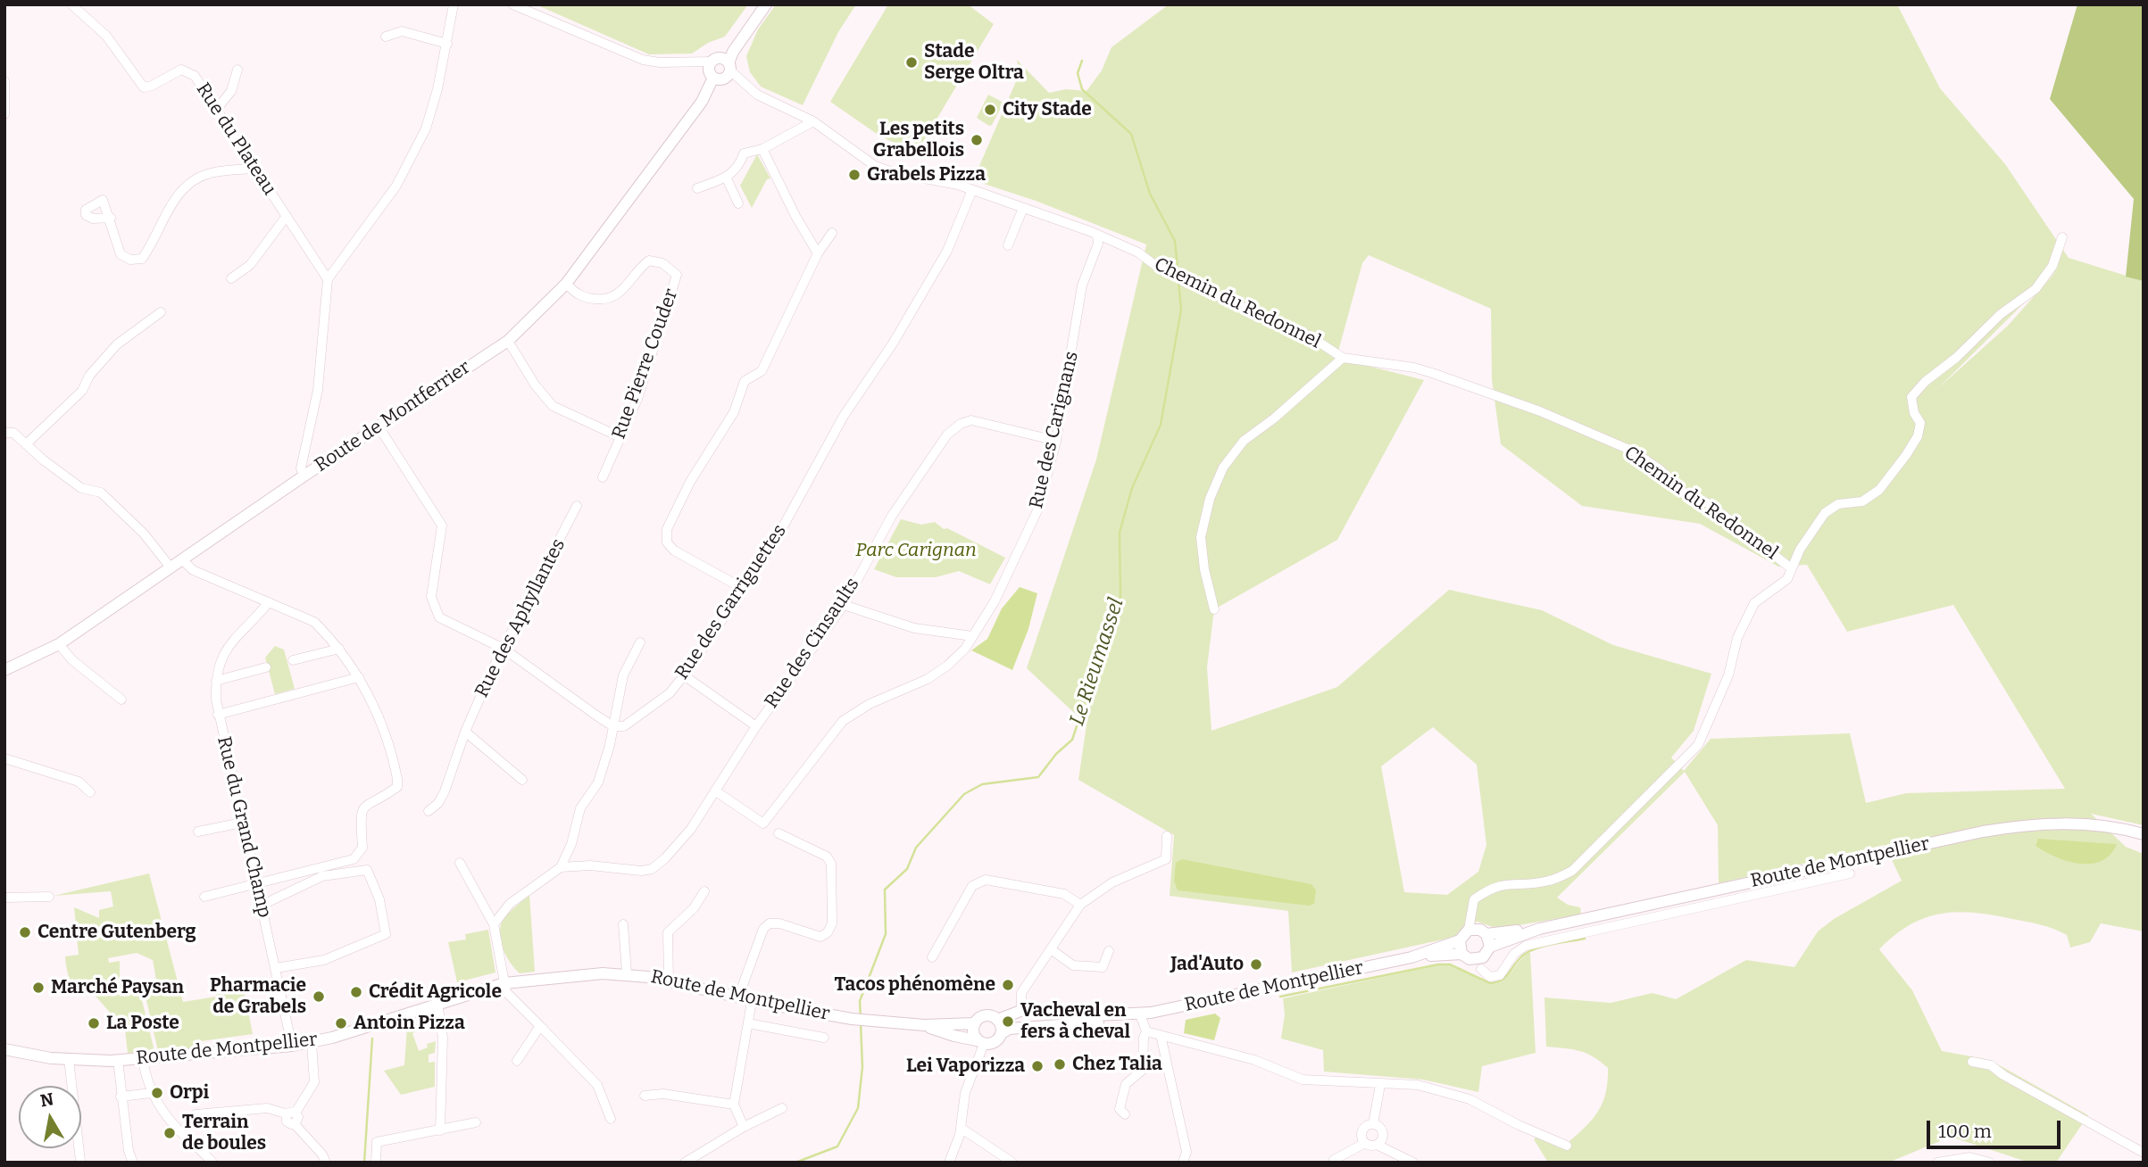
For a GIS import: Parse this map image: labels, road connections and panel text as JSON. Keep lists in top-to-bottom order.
{
  "streets": {
    "street": [
      "Rue du Plateau",
      "Chemin du Redonnel",
      "Rue Pierre Couder",
      "Route de Montferrier",
      "Rue des Carignans",
      "Rue des Garriguettes",
      "Rue des Aphyllantes",
      "Rue des Cinsaults",
      "Rue du Grand Champ",
      "Route de Montpellier"
    ]
  },
  "crossings": [
    ["Chemin du Redonnel", "Route de Montferrier"],
    ["Chemin du Redonnel", "Rue des Carignans"],
    ["Chemin du Redonnel", "Rue des Garriguettes"],
    ["Chemin du Redonnel", "Route de Montpellier"],
    ["Rue Pierre Couder", "Route de Montferrier"],
    ["Rue des Carignans", "Rue des Cinsaults"],
    ["Rue du Grand Champ", "Route de Montpellier"]
  ],
  "water": ["Le Rieumassel"],
  "parks": ["Parc Carignan"],
  "places": [
    "Stade Serge Oltra",
    "City Stade",
    "Les petits Grabellois",
    "Grabels Pizza",
    "Centre Gutenberg",
    "Jad'Auto",
    "Tacos phénomène",
    "Marché Paysan",
    "Crédit Agricole",
    "Pharmacie de Grabels",
    "Vacheval en fers à cheval",
    "La Poste",
    "Antoin Pizza",
    "Chez Talia",
    "Lei Vaporizza",
    "Orpi",
    "Terrain de boules"
  ],
  "scale_bar": "100 m",
  "north": "top"
}
